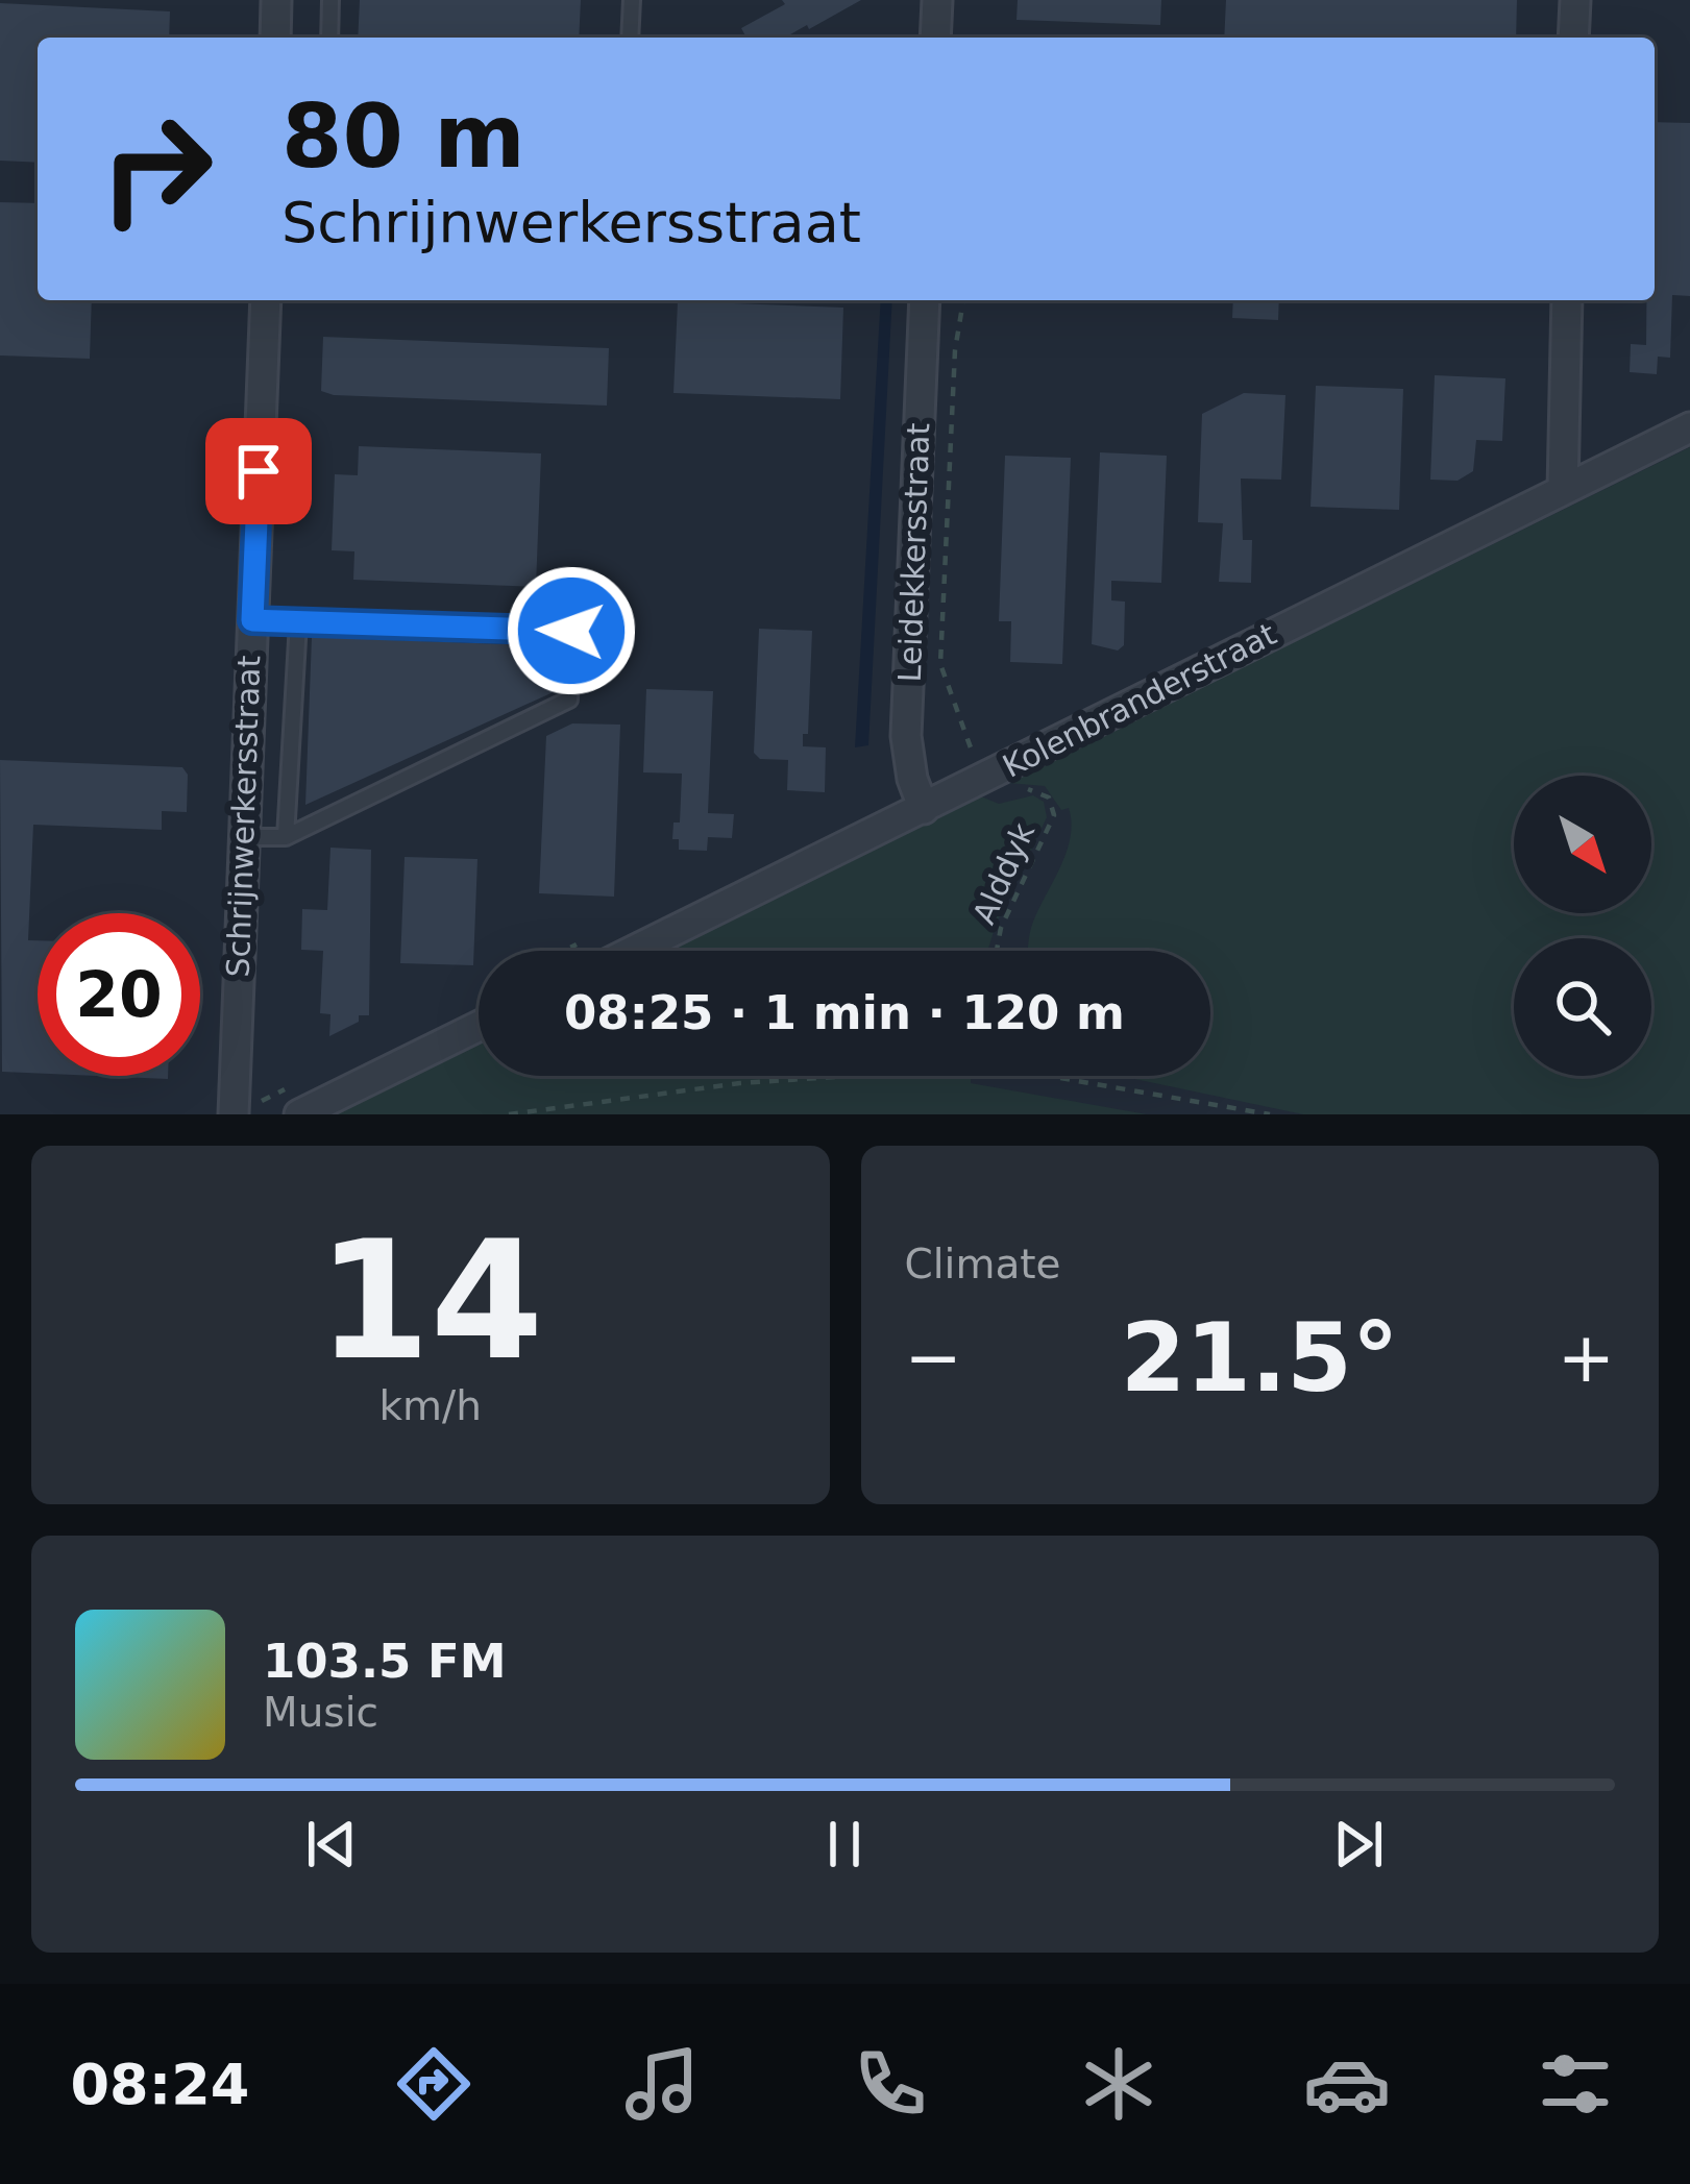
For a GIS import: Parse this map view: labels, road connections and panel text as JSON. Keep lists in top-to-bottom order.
{
  "streets": {
    "street": ["Leidekkersstraat", "Kolenbranderstraat", "Schrijnwerkersstraat"],
    "path": ["Alddyk"]
  },
  "crossings": [
    ["Leidekkersstraat", "Kolenbranderstraat"],
    ["Kolenbranderstraat", "Alddyk"]
  ],
  "north": "bottom right",
  "page": {
    "turn": ["80 m", "Schrijnwerkersstraat"],
    "limit": "20",
    "trip": "08:25 · 1 min · 120 m",
    "tile": [
      ["14", "km/h"],
      "Climate"
    ],
    "heat": ["−", "21.5°", "+"],
    "song": ["103.5 FM", "Music"],
    "tabs": "08:24"
  }
}
